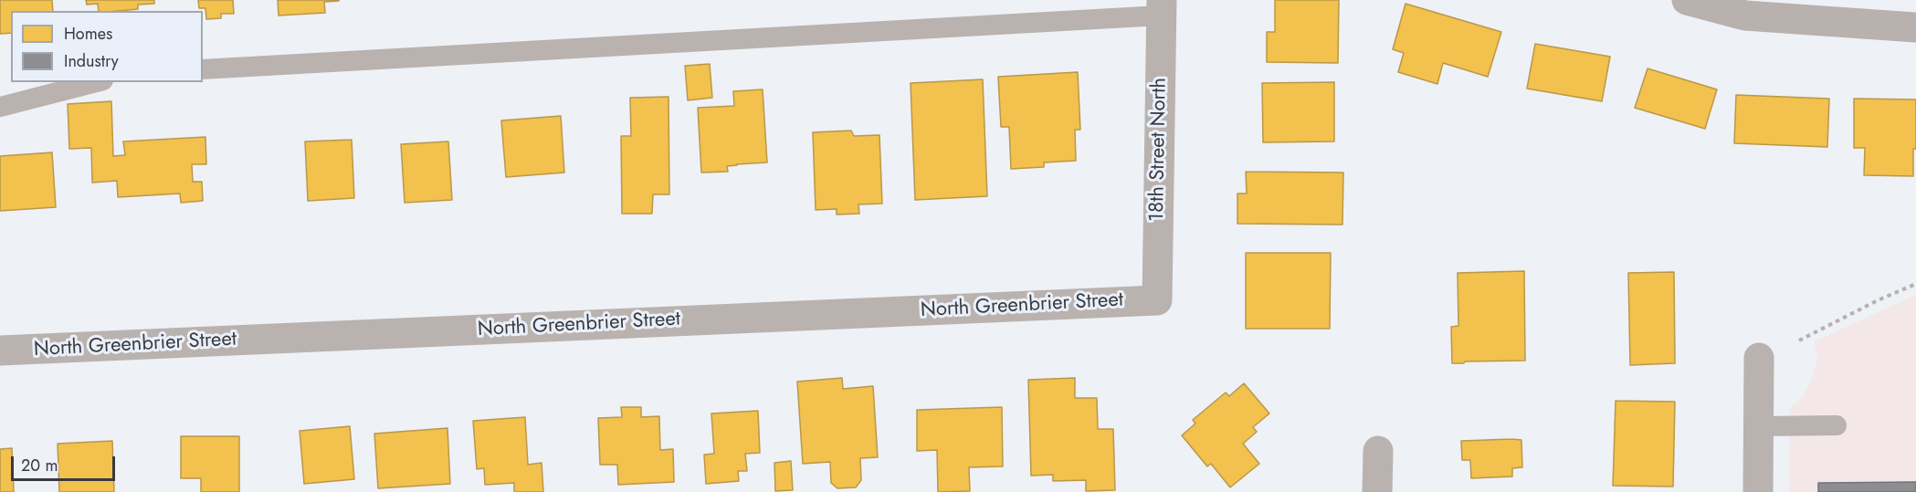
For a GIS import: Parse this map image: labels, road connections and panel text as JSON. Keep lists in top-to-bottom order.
{
  "streets": {
    "street": ["18th Street North", "North Greenbrier Street"]
  },
  "crossings": [
    ["18th Street North", "North Greenbrier Street"]
  ],
  "legend": ["Homes", "Industry"],
  "scale_bar": "20 m"
}
